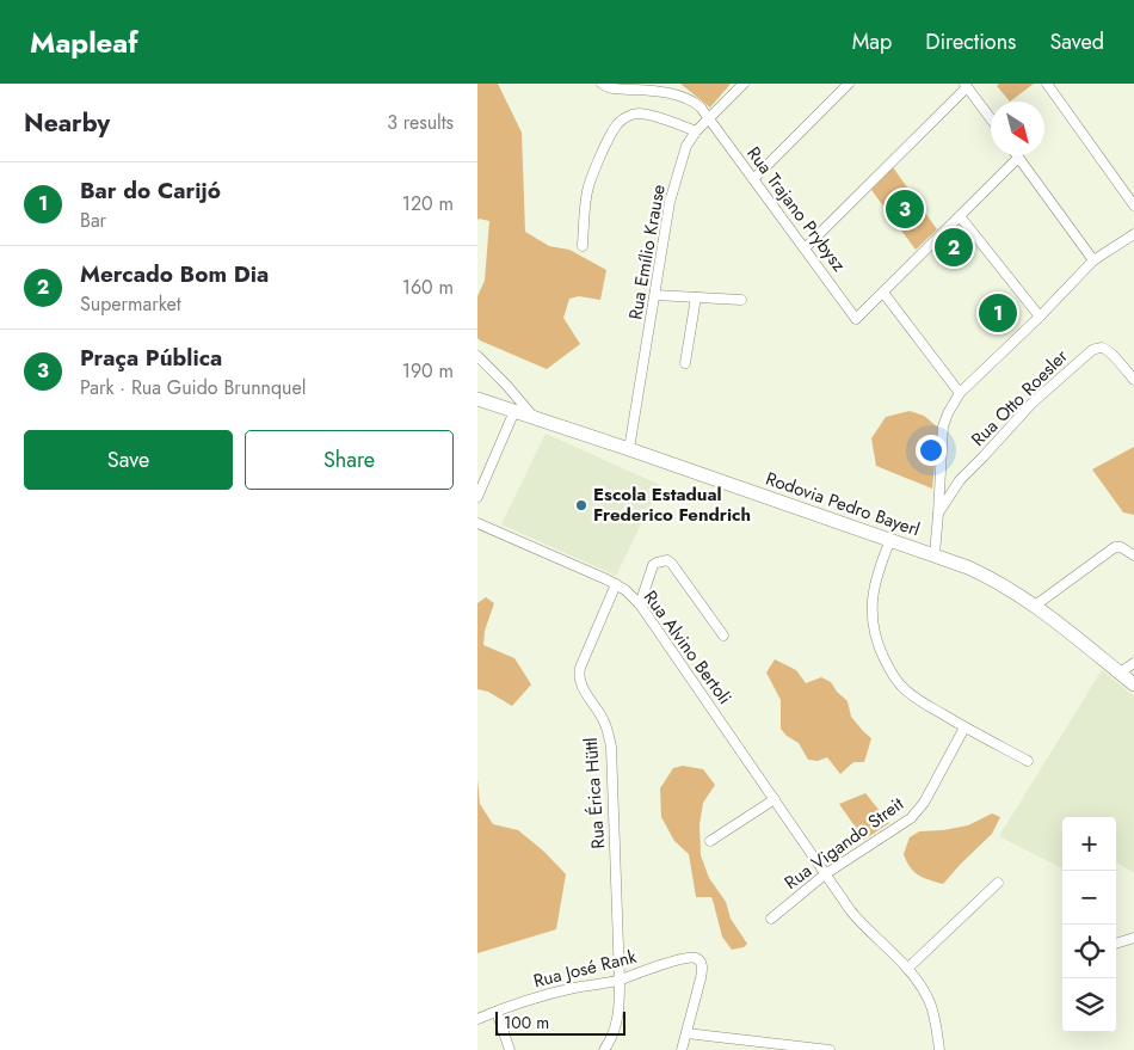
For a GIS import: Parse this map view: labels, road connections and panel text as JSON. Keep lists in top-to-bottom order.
{
  "streets": {
    "main road": ["Rodovia Pedro Bayerl"],
    "street": [
      "Rua Trajano Prybysz",
      "Rua Emílio Krause",
      "Rua Otto Roesler",
      "Rua Alvino Bertoli",
      "Rua Érica Hüttl",
      "Rua Vigando Streit",
      "Rua José Rank"
    ]
  },
  "crossings": [
    ["Rua Trajano Prybysz", "Rua Emílio Krause"],
    ["Rua Emílio Krause", "Rodovia Pedro Bayerl"],
    ["Rua Alvino Bertoli", "Rua Érica Hüttl"],
    ["Rua Alvino Bertoli", "Rua Vigando Streit"],
    ["Rua Érica Hüttl", "Rua José Rank"]
  ],
  "places": ["Escola Estadual Frederico Fendrich"],
  "scale_bar": "100 m",
  "north": "bottom right",
  "page": {
    "header": "Mapleaf",
    "nav": ["Map", "Directions", "Saved"],
    "heading": ["Nearby", "3 results"],
    "list": [
      {
        "mark": "1",
        "name": "Bar do Carijó",
        "note": "Bar",
        "value": "120 m"
      },
      {
        "mark": "2",
        "name": "Mercado Bom Dia",
        "note": "Supermarket",
        "value": "160 m"
      },
      {
        "mark": "3",
        "name": "Praça Pública",
        "note": "Park · Rua Guido Brunnquel",
        "value": "190 m"
      }
    ],
    "pins": ["3", "2", "1"],
    "buttons": ["Save", "Share"],
    "map_buttons": ["+", "−"],
    "scale": "100 m"
  }
}
